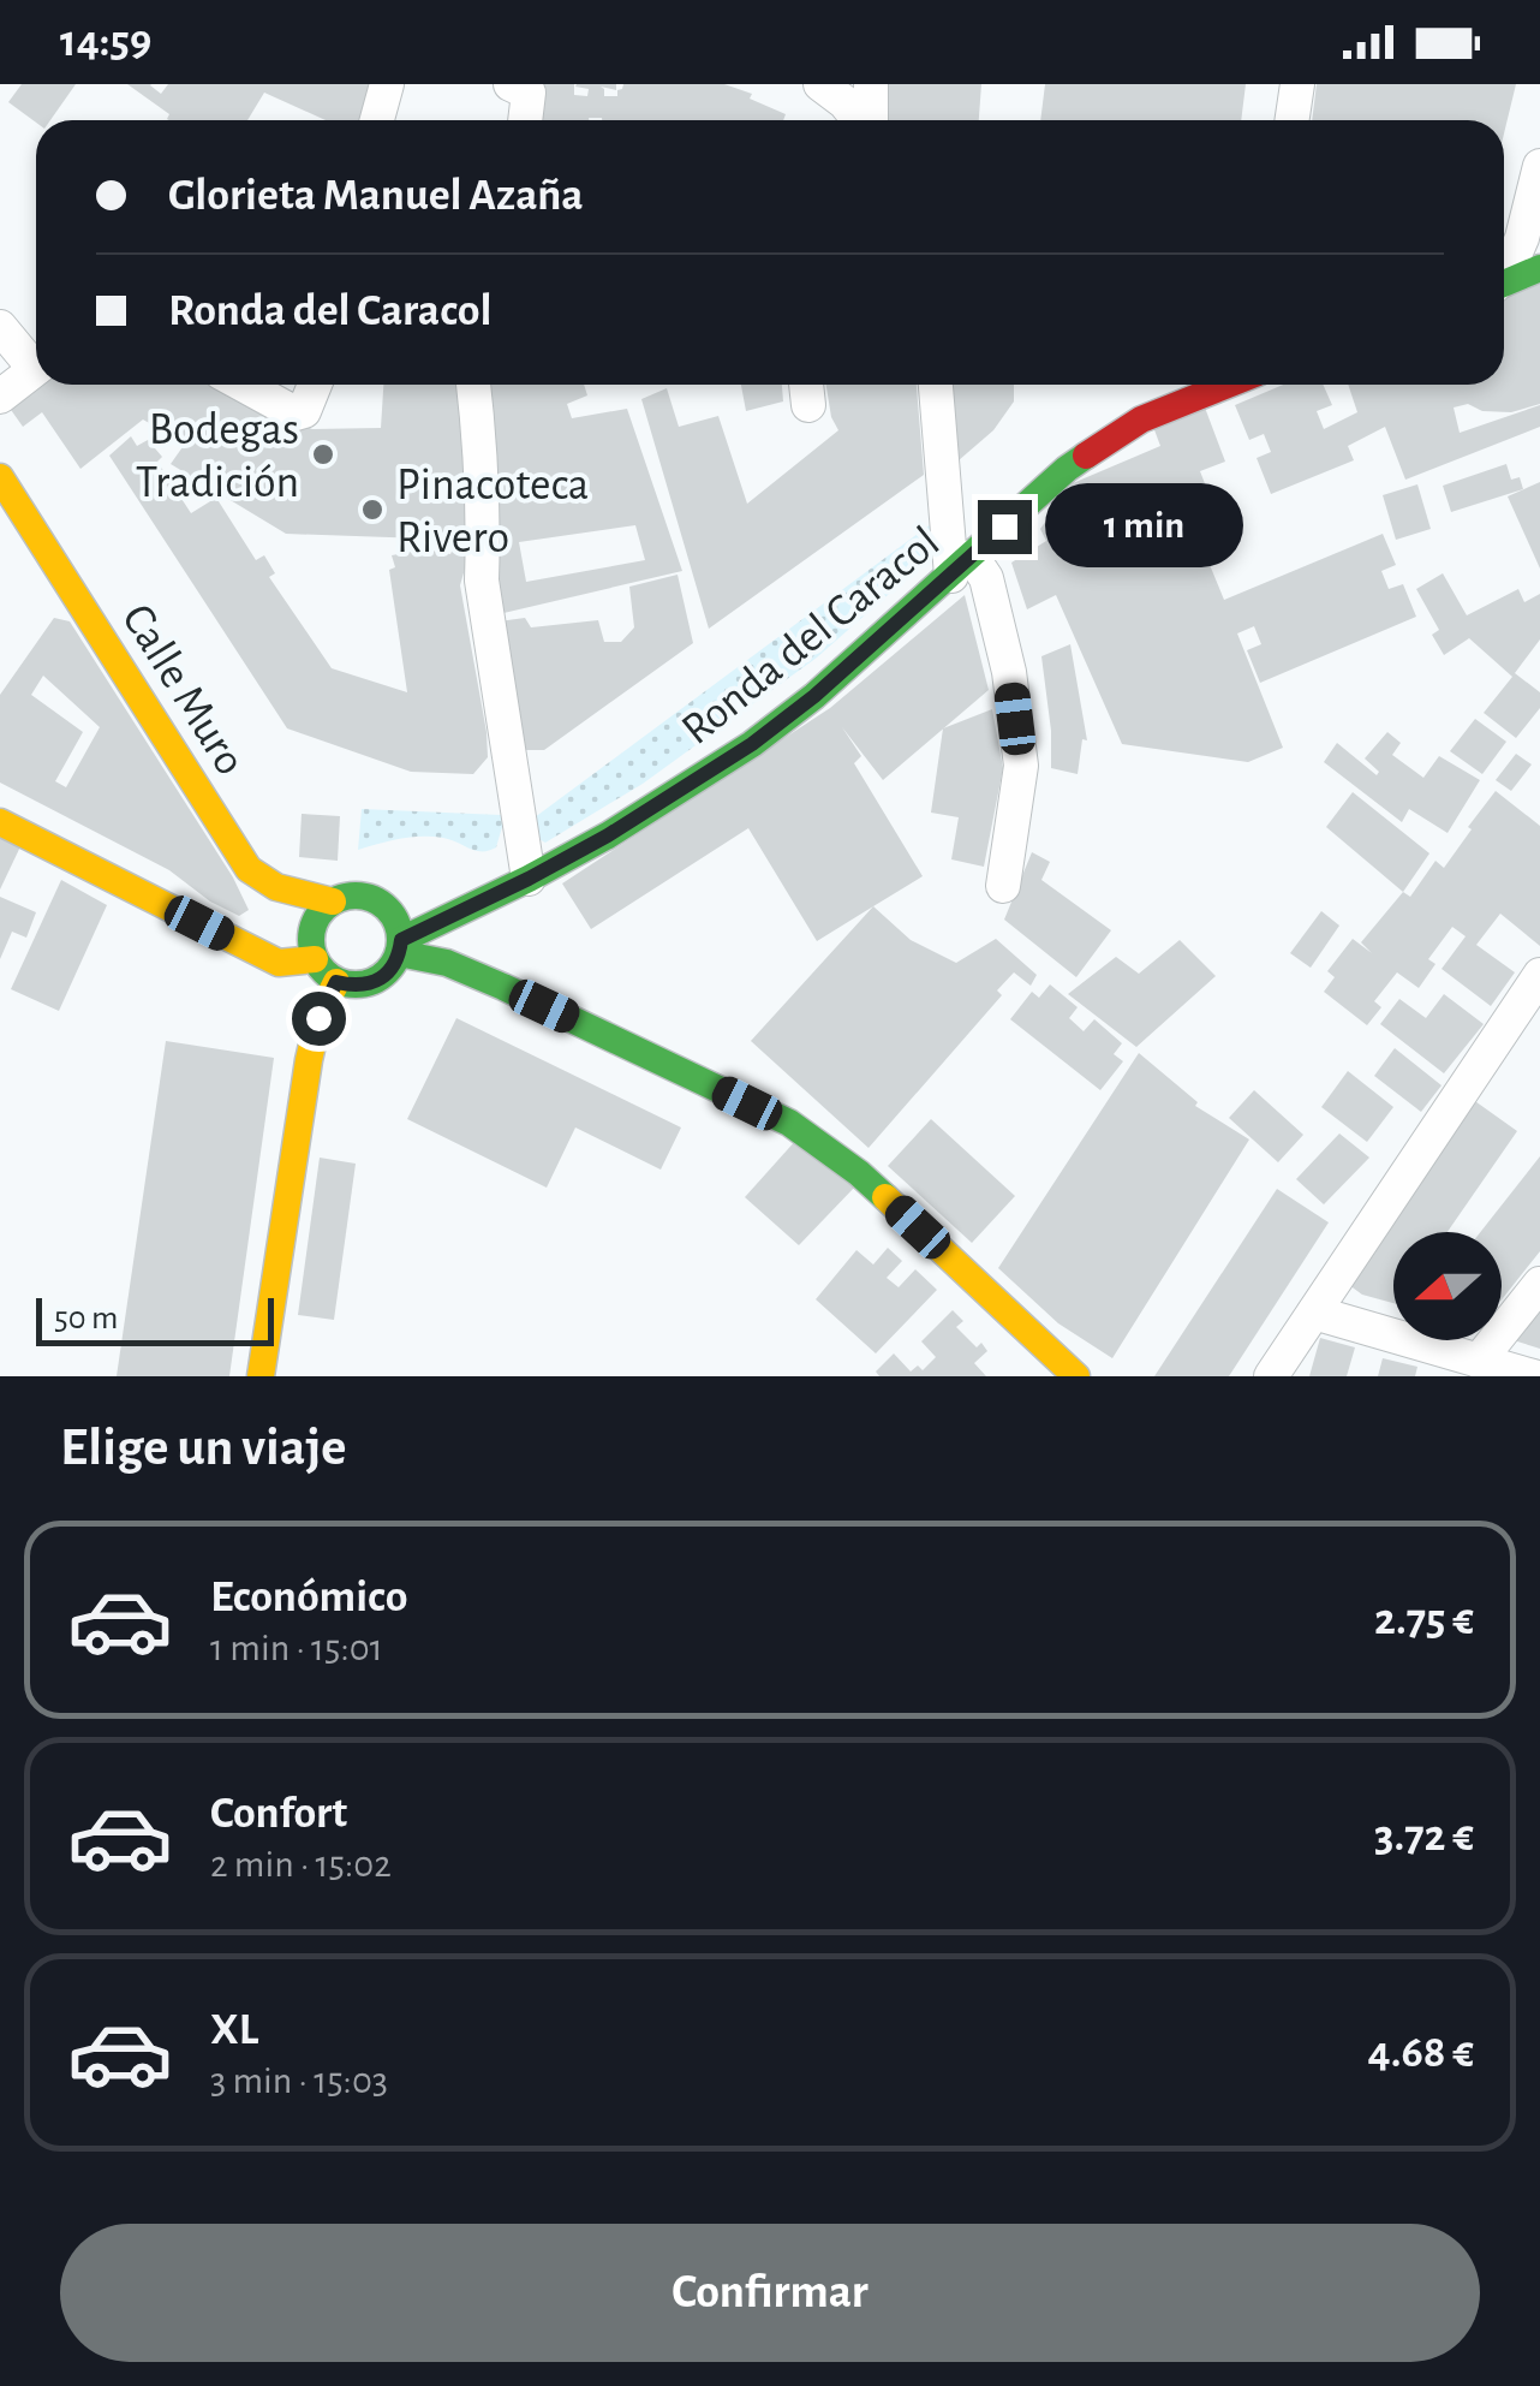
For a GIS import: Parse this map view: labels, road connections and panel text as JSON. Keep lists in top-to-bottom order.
{
  "streets": {
    "main road": ["Ronda del Caracol", "Calle Muro"]
  },
  "crossings": [
    ["Ronda del Caracol", "Calle Muro"]
  ],
  "places": ["Bodegas Tradición", "Pinacoteca Rivero"],
  "scale_bar": "50 m",
  "north": "left",
  "page": {
    "status": "14:59",
    "banner": ["Glorieta Manuel Azaña", "Ronda del Caracol"],
    "bubble": "1 min",
    "scale": "50 m",
    "heading": "Elige un viaje",
    "list": [
      {
        "name": "Económico",
        "note": "1 min · 15:01",
        "value": "2.75 €"
      },
      {
        "name": "Confort",
        "note": "2 min · 15:02",
        "value": "3.72 €"
      },
      {
        "name": "XL",
        "note": "3 min · 15:03",
        "value": "4.68 €"
      }
    ],
    "buttons": "Confirmar"
  }
}
